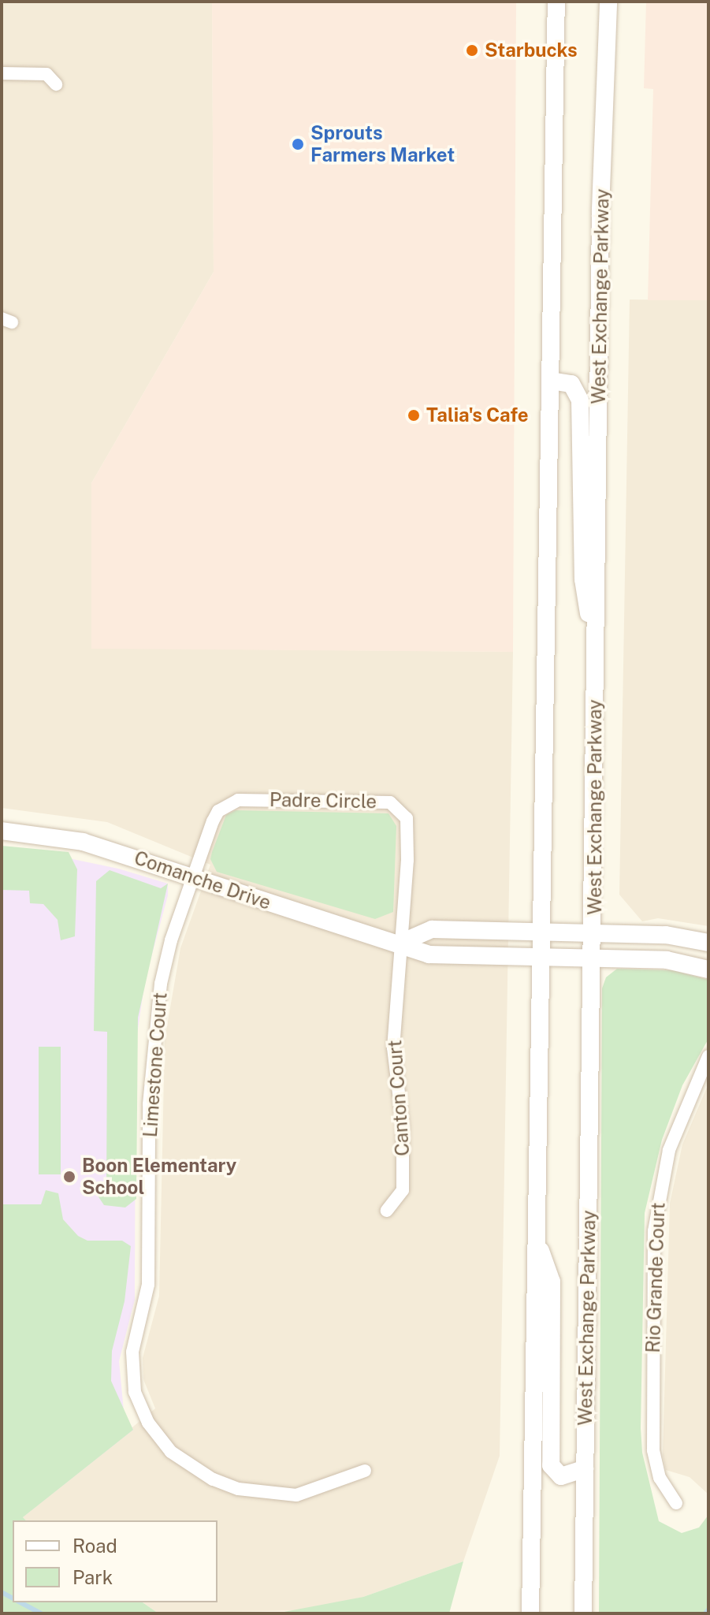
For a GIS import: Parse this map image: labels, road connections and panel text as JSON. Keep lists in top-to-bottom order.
{
  "streets": {
    "main road": ["West Exchange Parkway", "Comanche Drive"],
    "street": [
      "Padre Circle",
      "Limestone Court",
      "Canton Court",
      "Rio Grande Court"
    ]
  },
  "crossings": [
    ["West Exchange Parkway", "Comanche Drive"],
    ["Padre Circle", "Comanche Drive"],
    ["Padre Circle", "Limestone Court"],
    ["Padre Circle", "Canton Court"],
    ["Comanche Drive", "Limestone Court"],
    ["Comanche Drive", "Canton Court"]
  ],
  "places": [
    "Starbucks",
    "Sprouts Farmers Market",
    "Talia's Cafe",
    "Boon Elementary School"
  ],
  "legend": ["Road", "Park"]
}
